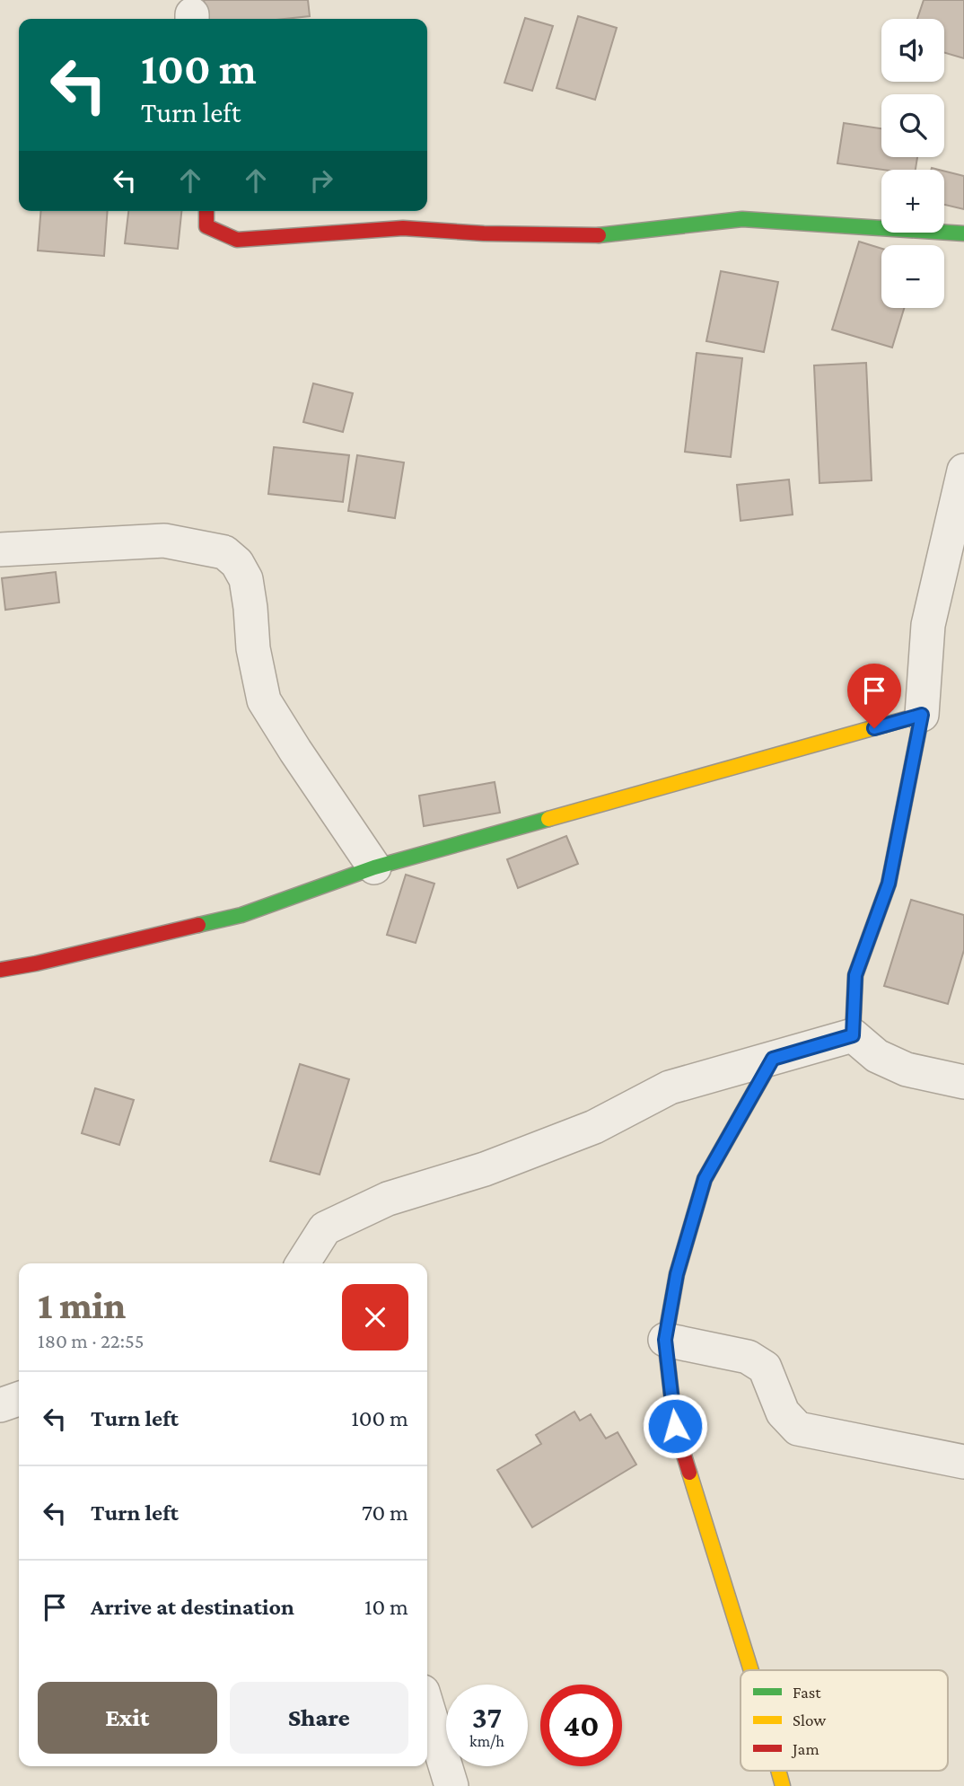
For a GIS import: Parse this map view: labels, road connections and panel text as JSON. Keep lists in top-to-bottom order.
{
  "legend": ["Fast", "Slow", "Jam"],
  "page": {
    "map_buttons": ["+", "−"],
    "turn": ["100 m", "Turn left"],
    "heading": ["1 min", "180 m · 22:55"],
    "list": [
      {
        "name": "Turn left",
        "value": "100 m"
      },
      {
        "name": "Turn left",
        "value": "70 m"
      },
      {
        "name": "Arrive at destination",
        "value": "10 m"
      }
    ],
    "buttons": ["Exit", "Share"],
    "speed": "37 km/h",
    "limit": "40"
  }
}
